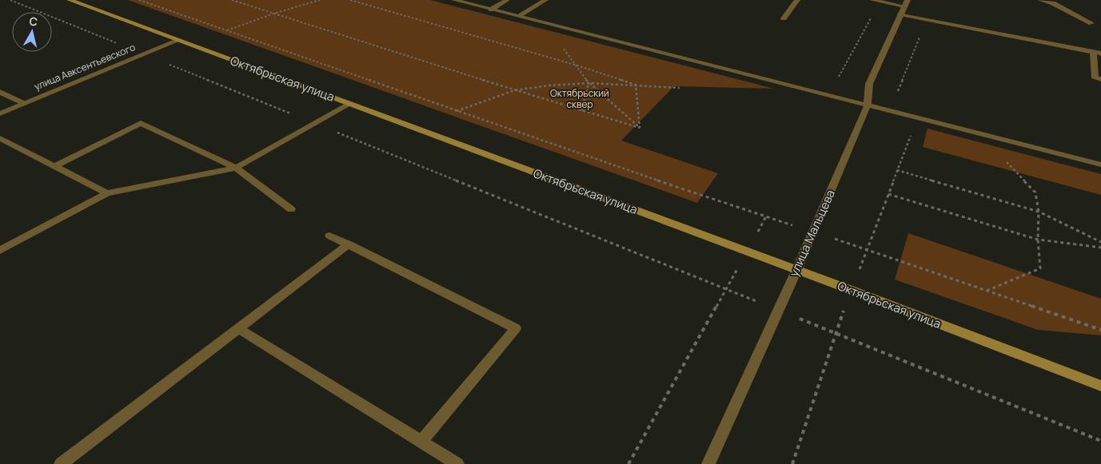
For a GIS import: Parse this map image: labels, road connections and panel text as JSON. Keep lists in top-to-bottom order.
{
  "streets": {
    "main road": ["Октябрьская улица"],
    "street": ["улица Авксентьевского", "улица Мальцева"]
  },
  "crossings": [
    ["улица Авксентьевского", "Октябрьская улица"],
    ["Октябрьская улица", "улица Мальцева"]
  ],
  "parks": ["Октябрьский сквер"],
  "north": "top"
}
